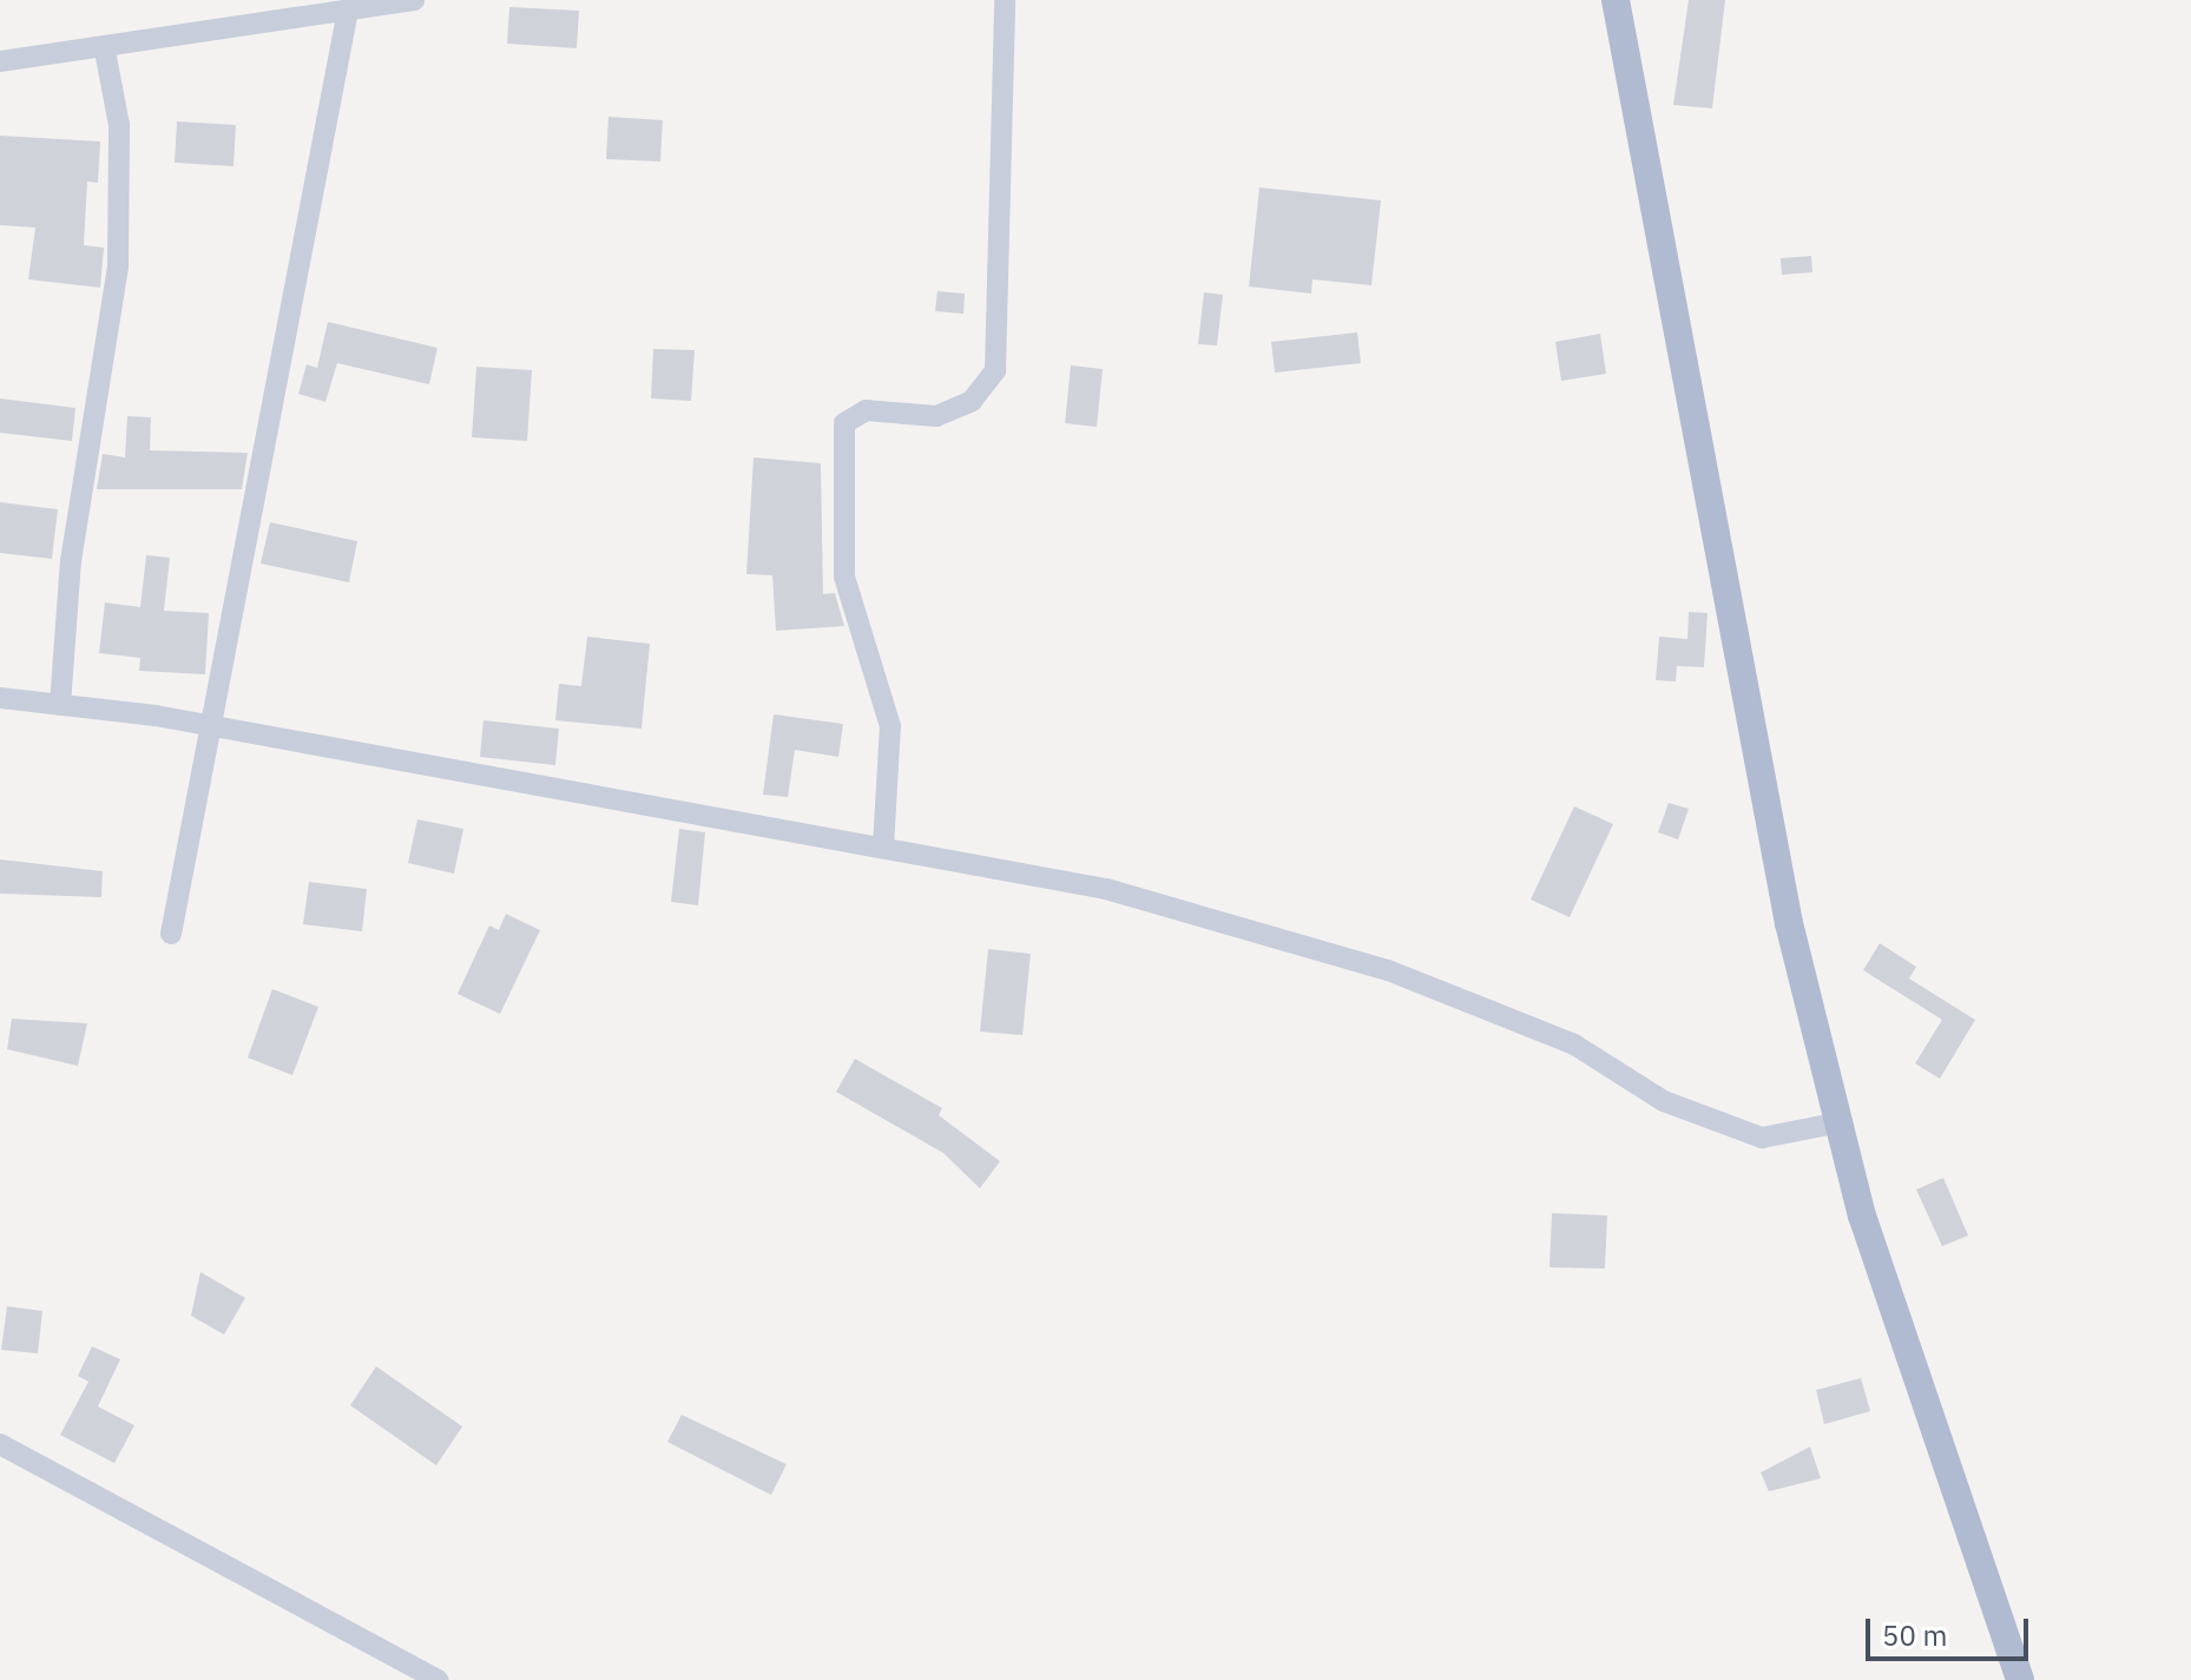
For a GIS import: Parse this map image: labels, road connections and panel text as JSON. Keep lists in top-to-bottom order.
{
  "scale_bar": "50 m"
}
